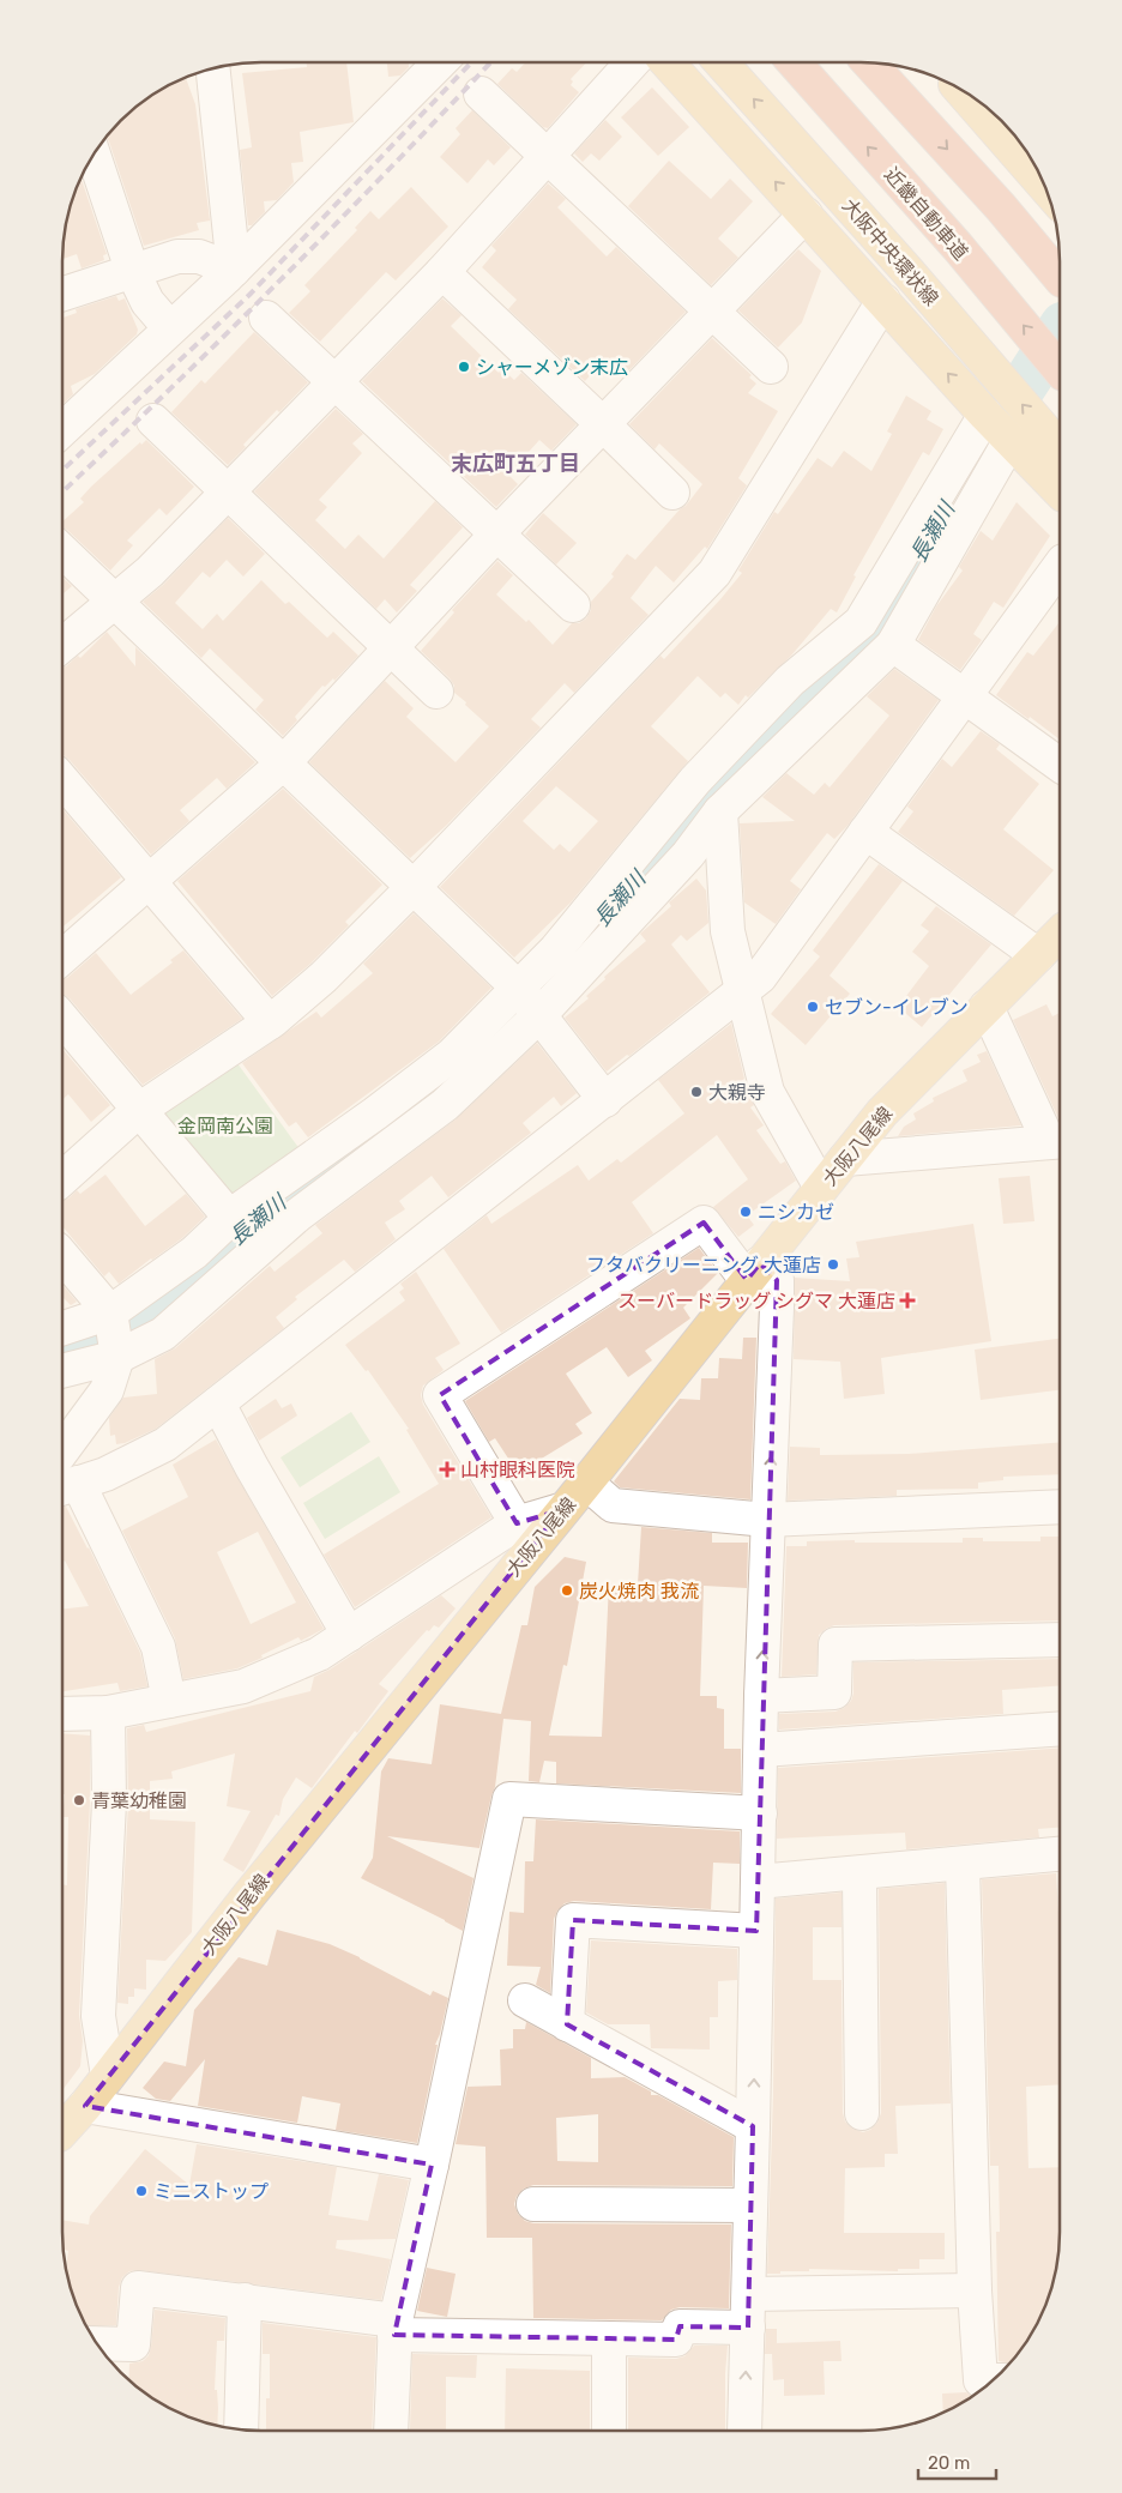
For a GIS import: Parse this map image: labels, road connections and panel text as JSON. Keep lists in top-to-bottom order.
{
  "streets": {
    "highway": ["近畿自動車道"],
    "main road": ["大阪中央環状線", "大阪八尾線"]
  },
  "districts": ["末広町五丁目"],
  "water": ["長瀬川"],
  "parks": ["金岡南公園"],
  "places": {
    "other": [
      "シャーメゾン末広",
      "セブン-イレブン",
      "大親寺",
      "ニシカゼ",
      "フタバクリーニング 大蓮店",
      "炭火焼肉 我流",
      "青葉幼稚園",
      "ミニストップ"
    ],
    "health": ["スーバードラッグ シグマ 大蓮店", "山村眼科医院"]
  },
  "scale_bar": "20 m"
}
